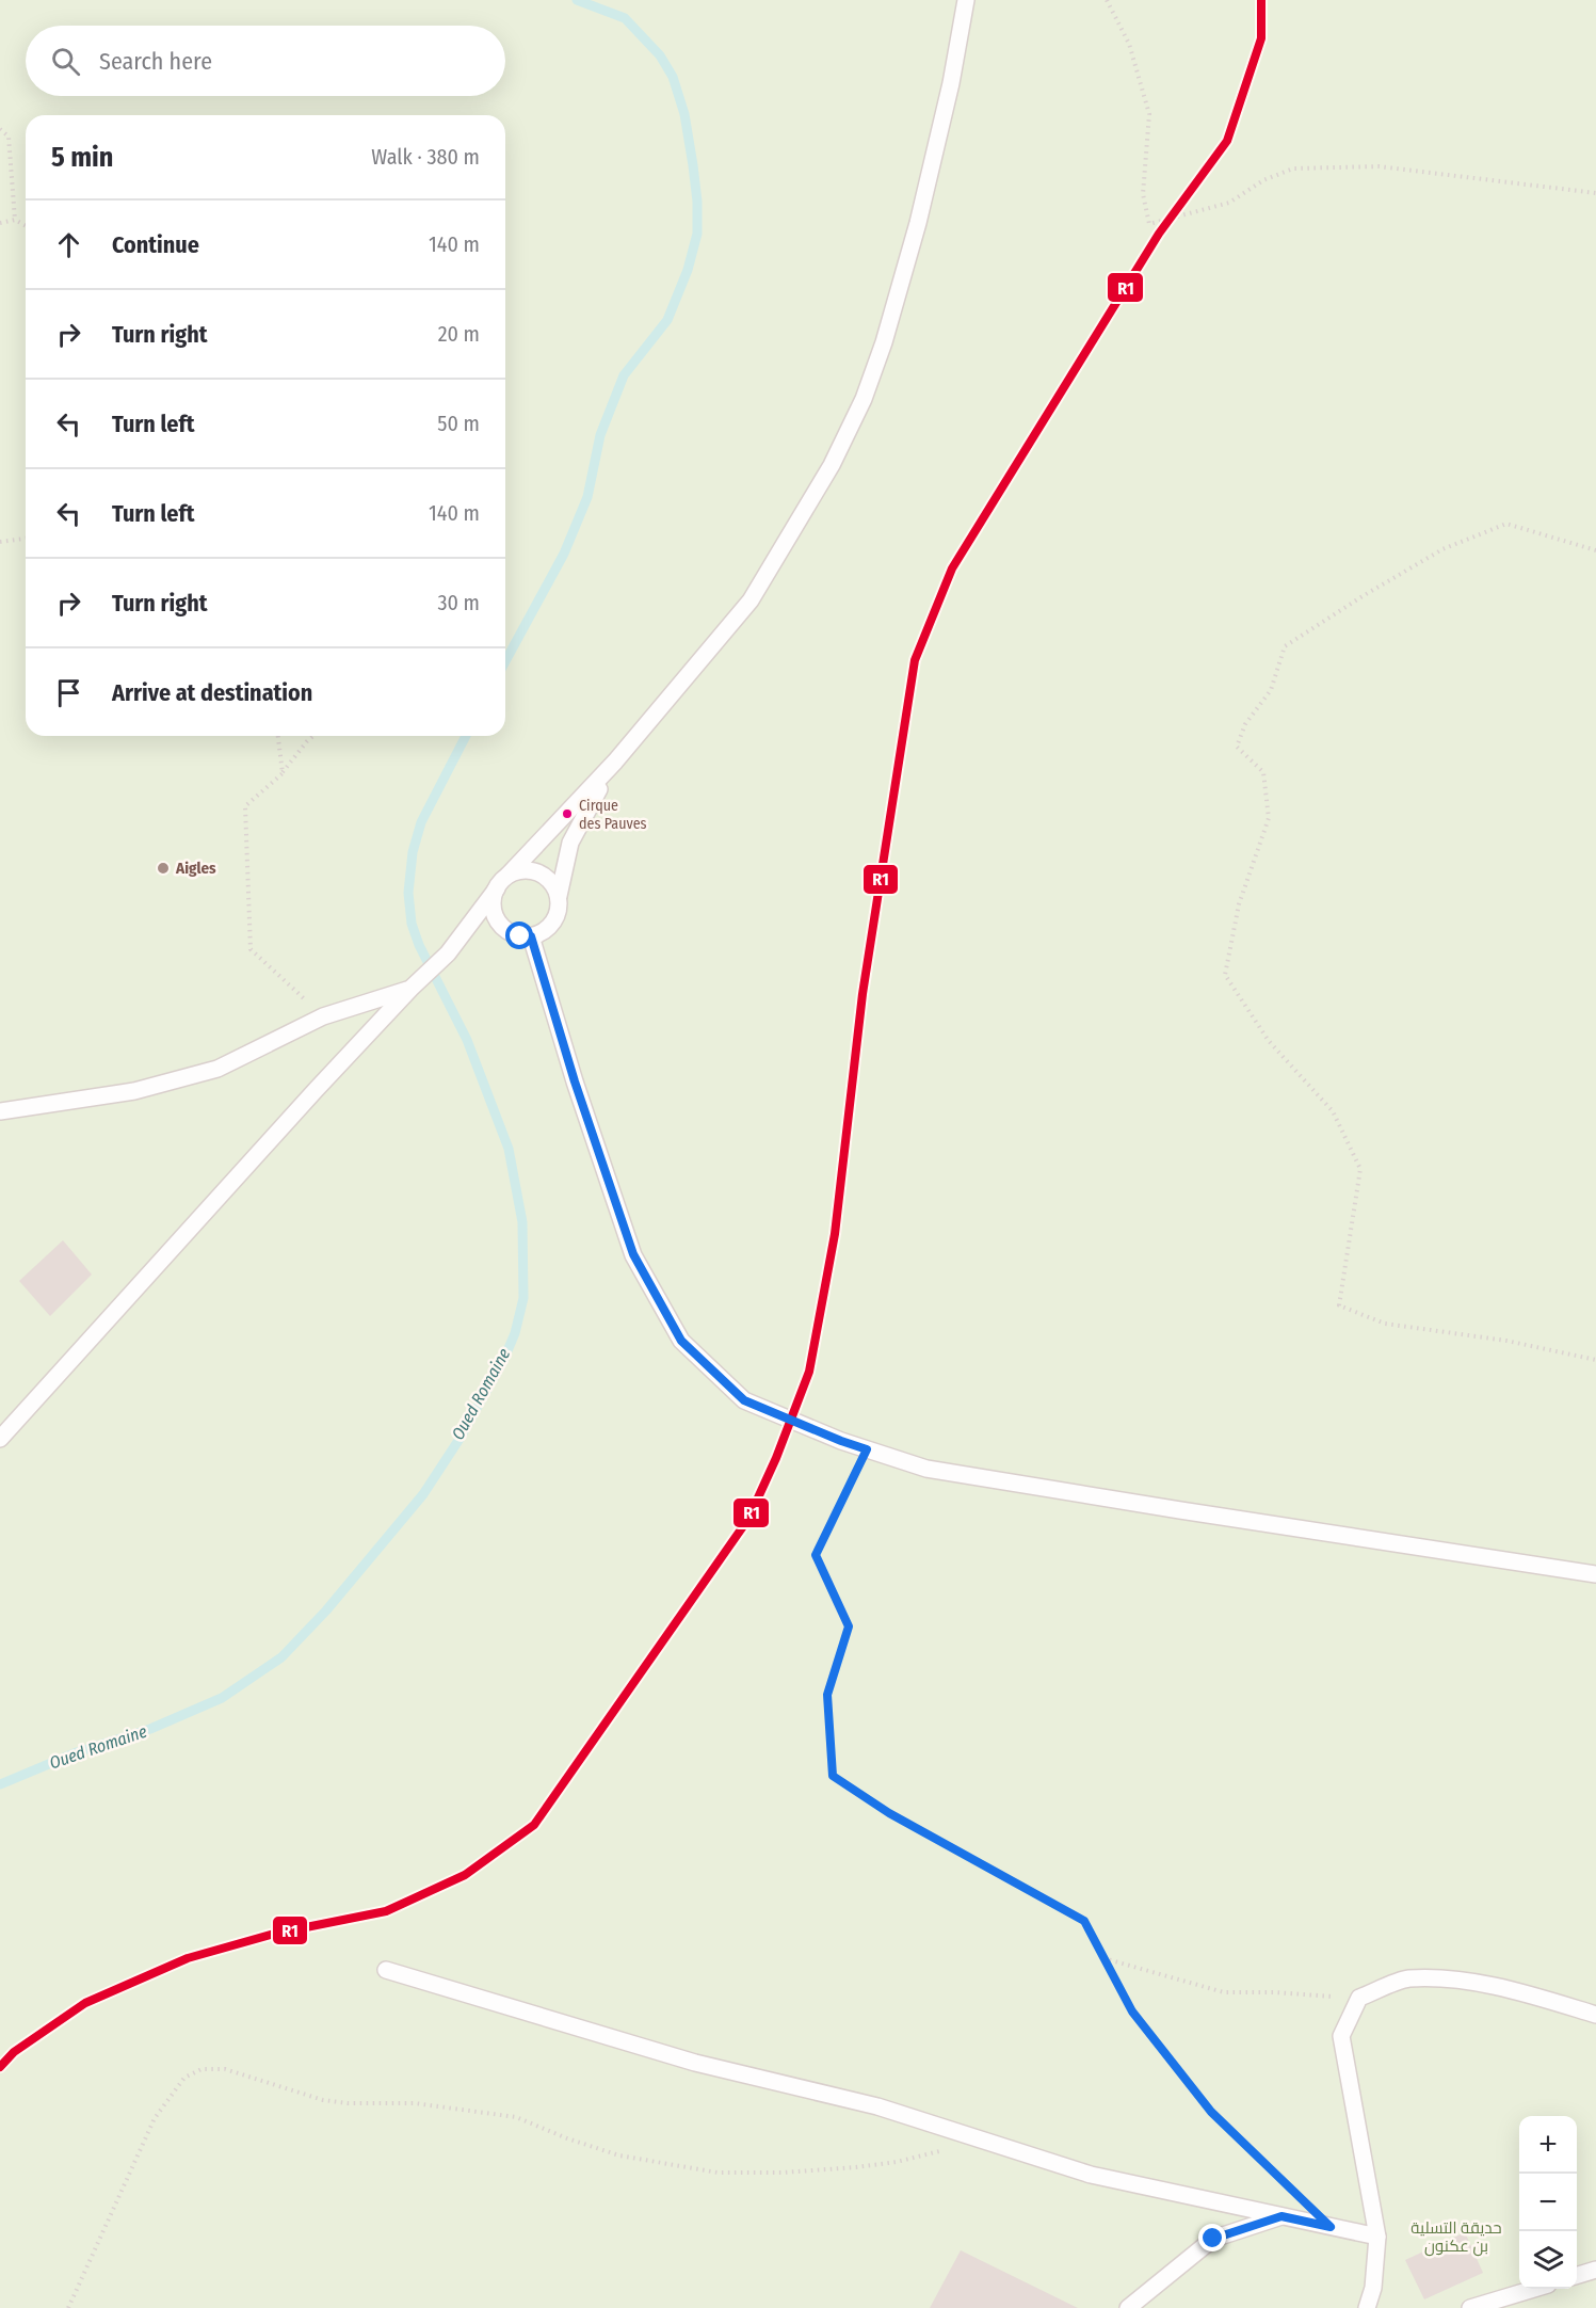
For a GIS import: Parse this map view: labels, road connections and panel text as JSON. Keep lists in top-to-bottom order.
{
  "water": ["Oued Romaine"],
  "parks": ["حديقة التسلية بن عكنون"],
  "places": ["Cirque des Pauves", "Aigles"],
  "lines": ["transit line R1"],
  "page": {
    "search": "Search here",
    "heading": ["5 min", "Walk · 380 m"],
    "list": [
      ["Continue", "140 m"],
      ["Turn right", "20 m"],
      ["Turn left", "50 m"],
      ["Turn left", "140 m"],
      ["Turn right", "30 m"],
      "Arrive at destination"
    ],
    "map_buttons": ["+", "−"]
  }
}
